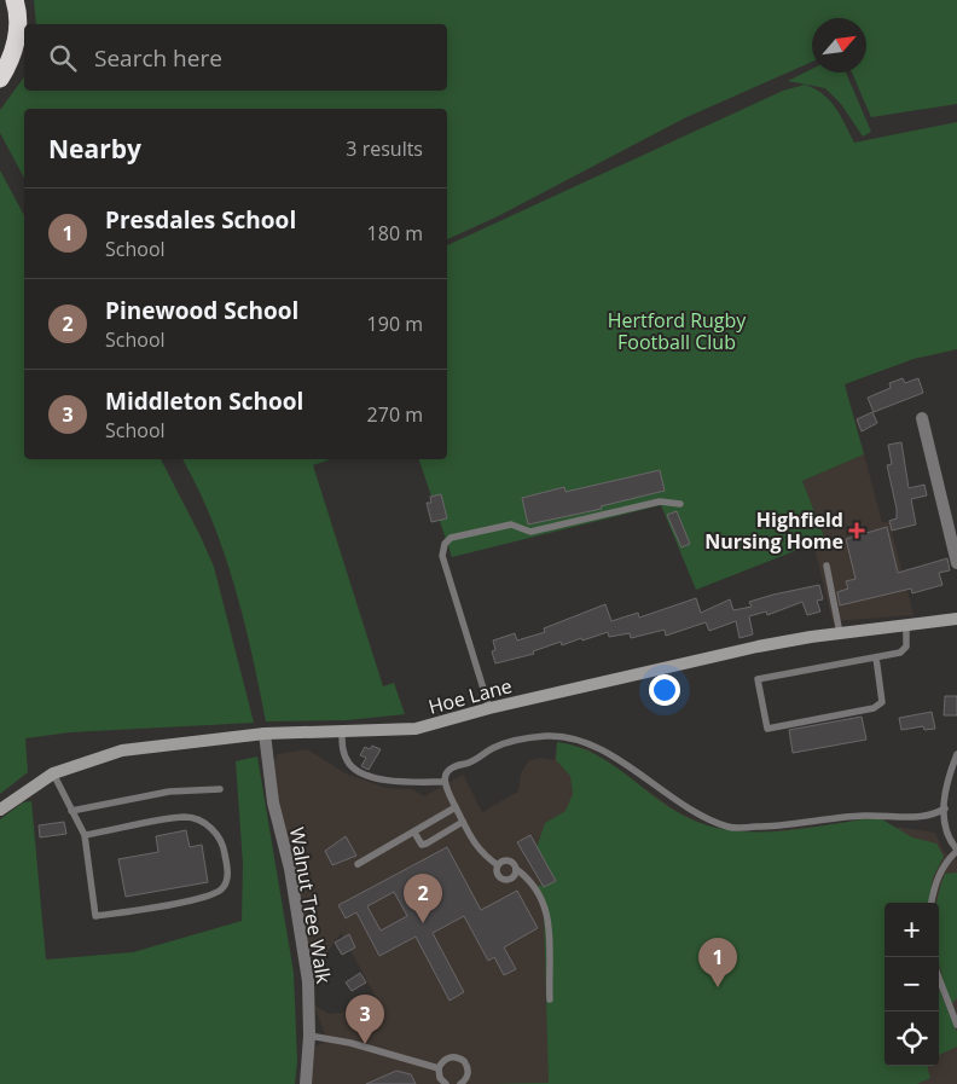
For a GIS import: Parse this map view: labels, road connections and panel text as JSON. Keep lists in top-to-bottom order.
{
  "streets": {
    "street": ["Hoe Lane", "Walnut Tree Walk"]
  },
  "crossings": [
    ["Hoe Lane", "Walnut Tree Walk"]
  ],
  "parks": ["Hertford Rugby Football Club"],
  "places": {
    "health": ["Highfield Nursing Home"]
  },
  "north": "top right",
  "page": {
    "search": "Search here",
    "heading": ["Nearby", "3 results"],
    "list": [
      {
        "mark": "1",
        "name": "Presdales School",
        "note": "School",
        "value": "180 m"
      },
      {
        "mark": "2",
        "name": "Pinewood School",
        "note": "School",
        "value": "190 m"
      },
      {
        "mark": "3",
        "name": "Middleton School",
        "note": "School",
        "value": "270 m"
      }
    ],
    "pins": ["2", "1", "3"],
    "map_buttons": ["+", "−"]
  }
}
